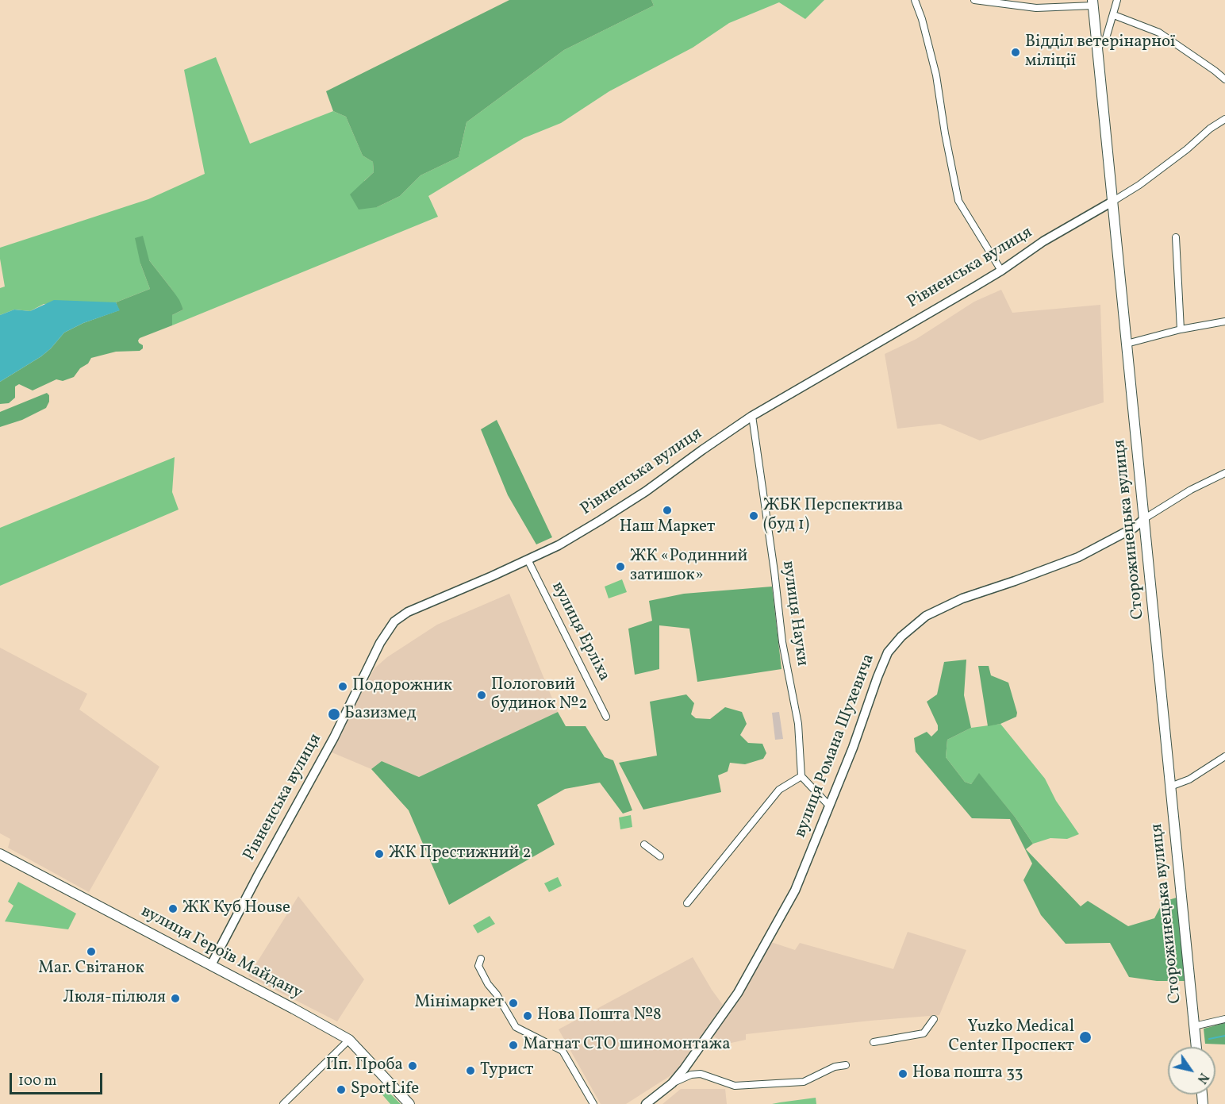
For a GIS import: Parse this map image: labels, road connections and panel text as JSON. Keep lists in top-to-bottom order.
{
  "streets": {
    "main road": ["Сторожинецька вулиця", "вулиця Героїв Майдану"],
    "street": [
      "Рівненська вулиця",
      "вулиця Науки",
      "вулиця Ерліха",
      "вулиця Романа Шухевича"
    ]
  },
  "crossings": [
    ["Рівненська вулиця", "Сторожинецька вулиця"],
    ["Рівненська вулиця", "вулиця Науки"],
    ["Рівненська вулиця", "вулиця Ерліха"],
    ["Рівненська вулиця", "вулиця Героїв Майдану"],
    ["Сторожинецька вулиця", "вулиця Романа Шухевича"]
  ],
  "places": [
    "Відділ ветерінарної міліції",
    "Наш Маркет",
    "ЖБК Перспектива (буд 1)",
    "ЖК «Родинний затишок»",
    "Подорожник",
    "Пологовий будинок №2",
    "Базизмед",
    "ЖК Престижний 2",
    "ЖК Куб House",
    "Маг. Світанок",
    "Люля-пілюля",
    "Мінімаркет",
    "Нова Пошта №8",
    "Yuzko Medical Center Проспект",
    "Магнат СТО шиномонтажа",
    "Пп. Проба",
    "Турист",
    "Нова пошта 33",
    "SportLife"
  ],
  "scale_bar": "100 m",
  "north": "bottom right"
}
